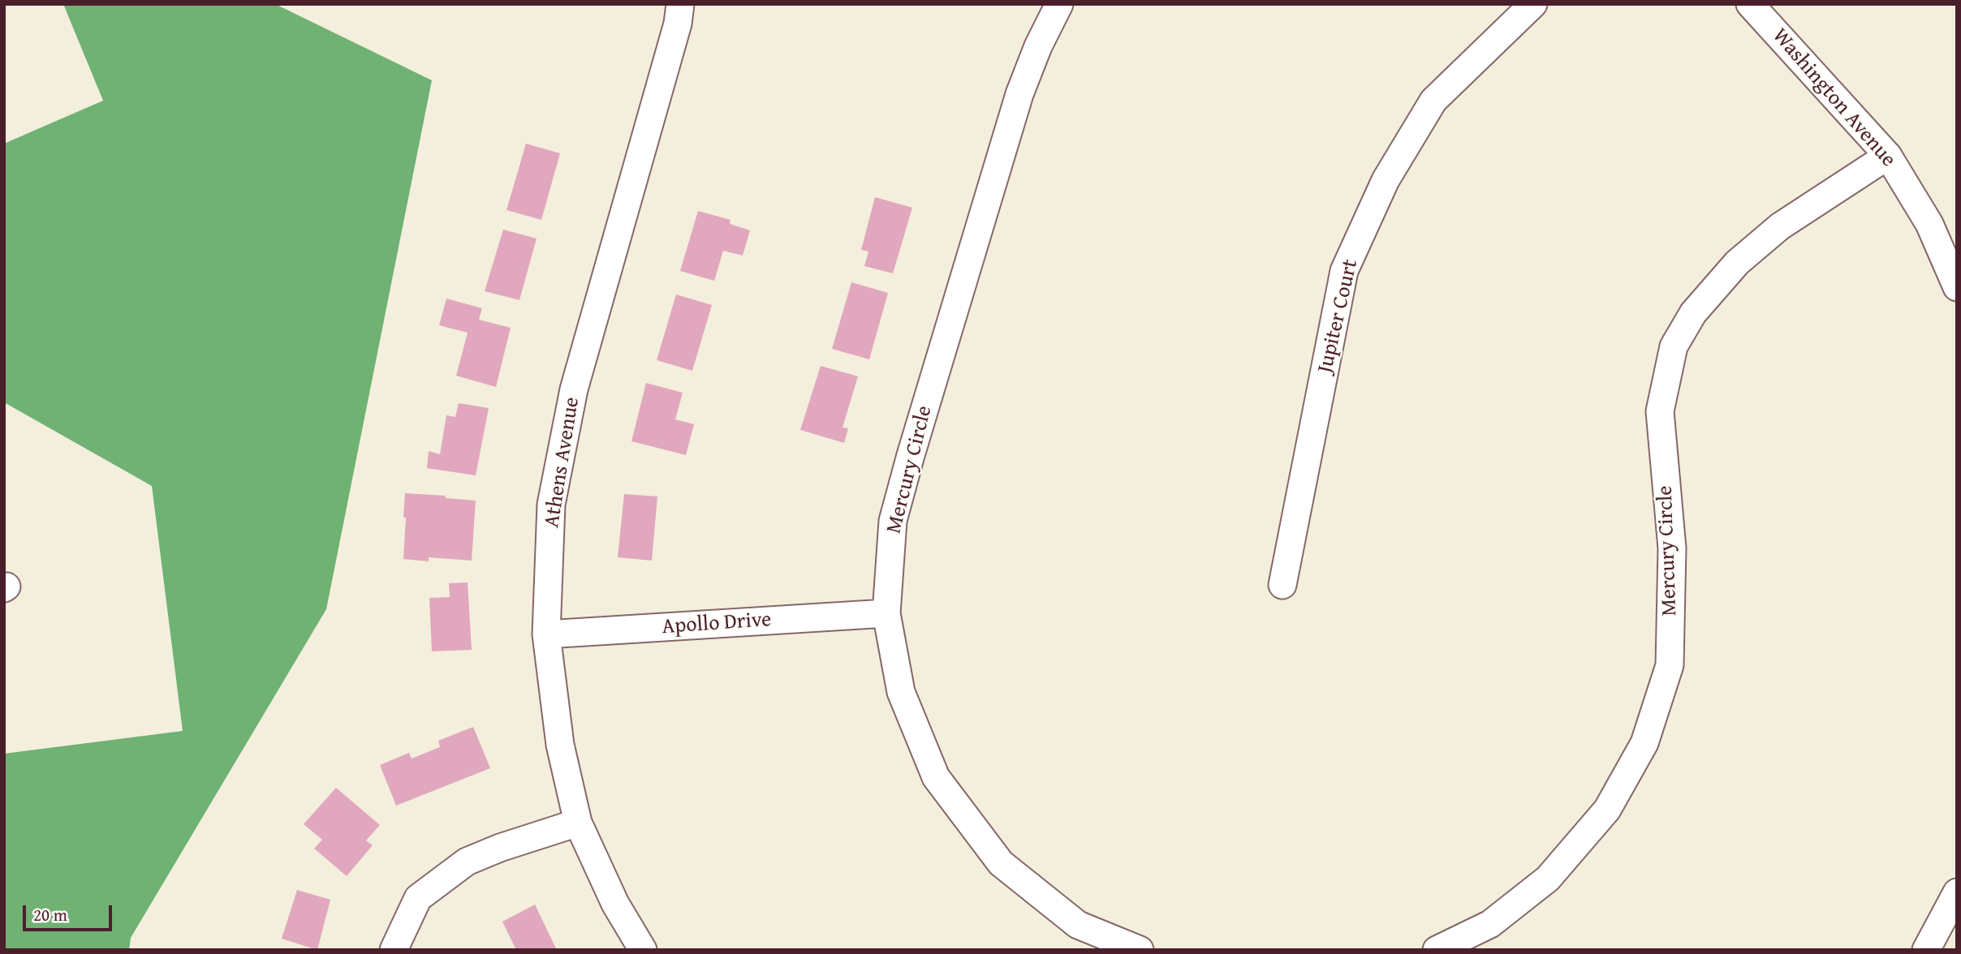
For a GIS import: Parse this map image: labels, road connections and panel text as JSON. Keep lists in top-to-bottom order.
{
  "streets": {
    "street": [
      "Washington Avenue",
      "Jupiter Court",
      "Athens Avenue",
      "Mercury Circle",
      "Apollo Drive"
    ]
  },
  "crossings": [
    ["Washington Avenue", "Mercury Circle"],
    ["Athens Avenue", "Apollo Drive"],
    ["Mercury Circle", "Apollo Drive"]
  ],
  "scale_bar": "20 m"
}
